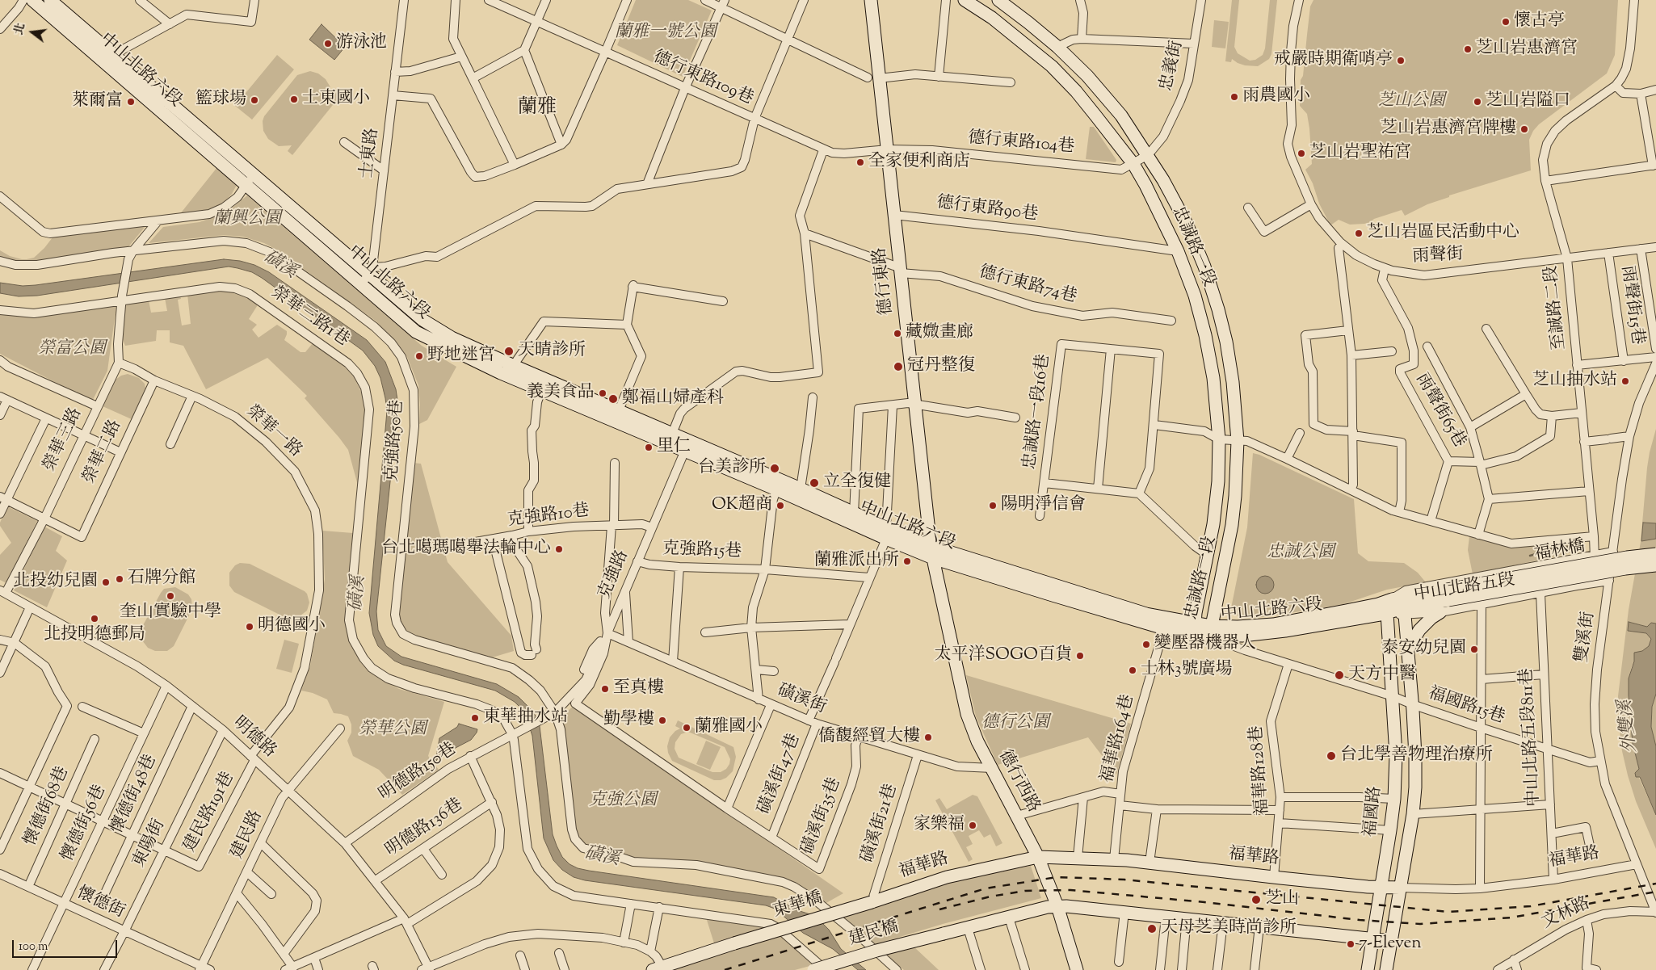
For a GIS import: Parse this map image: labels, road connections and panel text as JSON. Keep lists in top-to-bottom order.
{
  "streets": {
    "main road": [
      "中山北路六段",
      "忠誠路一段",
      "德行東路",
      "福林橋",
      "中山北路五段",
      "德行西路",
      "福國路",
      "福華路",
      "東華橋",
      "建民橋"
    ],
    "street": [
      "忠義街",
      "德行東路109巷",
      "德行東路104巷",
      "士東路",
      "德行東路90巷",
      "雨聲街",
      "德行東路74巷",
      "雨聲街15巷",
      "至誠路二段",
      "榮華三路1巷",
      "雨聲街65巷",
      "忠誠路一段16巷",
      "榮華一路",
      "榮華三路",
      "克強路50巷",
      "榮華二路",
      "克強路10巷",
      "克強路15巷",
      "克強路",
      "雙溪街",
      "磺溪街",
      "福國路15巷",
      "中山北路五段811巷",
      "明德路",
      "福華路164巷",
      "福華路128巷",
      "明德路150巷",
      "磺溪街47巷",
      "懷德街48巷",
      "懷德街68巷",
      "建民路191巷",
      "磺溪街35巷",
      "懷德街56巷",
      "磺溪街21巷",
      "明德路136巷",
      "建民路",
      "東陽街",
      "懷德街",
      "文林路"
    ]
  },
  "crossings": [
    ["忠義街", "德行東路104巷"],
    ["忠義街", "忠誠路一段"],
    ["中山北路六段", "士東路"],
    ["中山北路六段", "忠誠路一段"],
    ["中山北路六段", "德行東路"],
    ["中山北路六段", "克強路"],
    ["中山北路六段", "中山北路五段"],
    ["中山北路六段", "福國路15巷"],
    ["中山北路六段", "福華路164巷"],
    ["中山北路六段", "磺溪街47巷"],
    ["中山北路六段", "德行西路"],
    ["中山北路六段", "福國路"],
    ["德行東路109巷", "德行東路104巷"],
    ["德行東路109巷", "德行東路"],
    ["德行東路104巷", "忠誠路一段"],
    ["德行東路104巷", "德行東路"],
    ["德行東路90巷", "忠誠路一段"],
    ["德行東路90巷", "德行東路"],
    ["忠誠路一段", "福國路15巷"],
    ["雨聲街", "雨聲街15巷"],
    ["雨聲街", "至誠路二段"],
    ["雨聲街", "雨聲街65巷"],
    ["德行東路", "德行東路74巷"],
    ["德行東路", "德行西路"],
    ["至誠路二段", "中山北路五段"],
    ["榮華三路1巷", "榮華三路"],
    ["榮華三路1巷", "明德路150巷"],
    ["榮華一路", "榮華三路"],
    ["榮華一路", "榮華二路"],
    ["榮華一路", "明德路"],
    ["榮華一路", "建民路191巷"],
    ["榮華三路", "克強路50巷"],
    ["榮華三路", "榮華二路"],
    ["榮華三路", "明德路"],
    ["克強路50巷", "克強路"],
    ["克強路50巷", "明德路150巷"],
    ["克強路10巷", "克強路"],
    ["克強路15巷", "克強路"],
    ["克強路15巷", "磺溪街47巷"],
    ["福林橋", "中山北路五段"],
    ["克強路", "磺溪街"],
    ["克強路", "明德路150巷"],
    ["克強路", "磺溪街35巷"],
    ["中山北路五段", "雙溪街"],
    ["中山北路五段", "中山北路五段811巷"],
    ["中山北路五段", "福國路"],
    ["雙溪街", "福國路15巷"],
    ["雙溪街", "福華路"],
    ["雙溪街", "文林路"],
    ["磺溪街", "磺溪街47巷"],
    ["磺溪街", "德行西路"],
    ["磺溪街", "磺溪街35巷"],
    ["磺溪街", "磺溪街21巷"],
    ["福國路15巷", "中山北路五段811巷"],
    ["福國路15巷", "福華路128巷"],
    ["福國路15巷", "福國路"],
    ["中山北路五段811巷", "福華路"],
    ["明德路", "明德路150巷"],
    ["明德路", "懷德街48巷"],
    ["明德路", "建民路191巷"],
    ["明德路", "懷德街56巷"],
    ["明德路", "明德路136巷"],
    ["明德路", "建民路"],
    ["明德路", "東陽街"],
    ["福華路164巷", "福華路"],
    ["福華路128巷", "福華路"],
    ["磺溪街47巷", "磺溪街35巷"],
    ["德行西路", "福華路"],
    ["懷德街68巷", "懷德街"],
    ["福國路", "福華路"],
    ["建民路191巷", "東陽街"],
    ["懷德街56巷", "懷德街"],
    ["磺溪街21巷", "福華路"],
    ["磺溪街21巷", "東華橋"],
    ["建民路", "懷德街"],
    ["東陽街", "懷德街"],
    ["福華路", "東華橋"]
  ],
  "districts": ["蘭雅"],
  "water": ["磺溪", "外雙溪"],
  "parks": [
    "蘭雅一號公園",
    "芝山公園",
    "蘭興公園",
    "榮富公園",
    "忠誠公園",
    "德行公園",
    "榮華公園",
    "克強公園"
  ],
  "places": [
    "懷古亭",
    "游泳池",
    "芝山岩惠濟宮",
    "戒嚴時期衛哨亭",
    "雨農國小",
    "士東國小",
    "籃球場",
    "萊爾富",
    "芝山岩隘口",
    "芝山岩惠濟宮牌樓",
    "芝山岩聖祐宮",
    "全家便利商店",
    "芝山岩區民活動中心",
    "藏媺畫廊",
    "天晴診所",
    "野地迷宮",
    "冠丹整復",
    "芝山抽水站",
    "義美食品",
    "鄭福山婦產科",
    "里仁",
    "台美診所",
    "立全復健",
    "OK超商",
    "陽明淨信會",
    "台北噶瑪噶舉法輪中心",
    "蘭雅派出所",
    "石牌分館",
    "北投幼兒園",
    "奎山實驗中學",
    "北投明德郵局",
    "明德國小",
    "變壓器機器人",
    "泰安幼兒園",
    "太平洋SOGO百貨",
    "士林3號廣場",
    "天方中醫",
    "至真樓",
    "東華抽水站",
    "勤學樓",
    "蘭雅國小",
    "僑馥經貿大樓",
    "台北學善物理治療所",
    "家樂福",
    "芝山",
    "天母芝美時尚診所",
    "7-Eleven"
  ],
  "scale_bar": "100 m",
  "north": "left"
}
